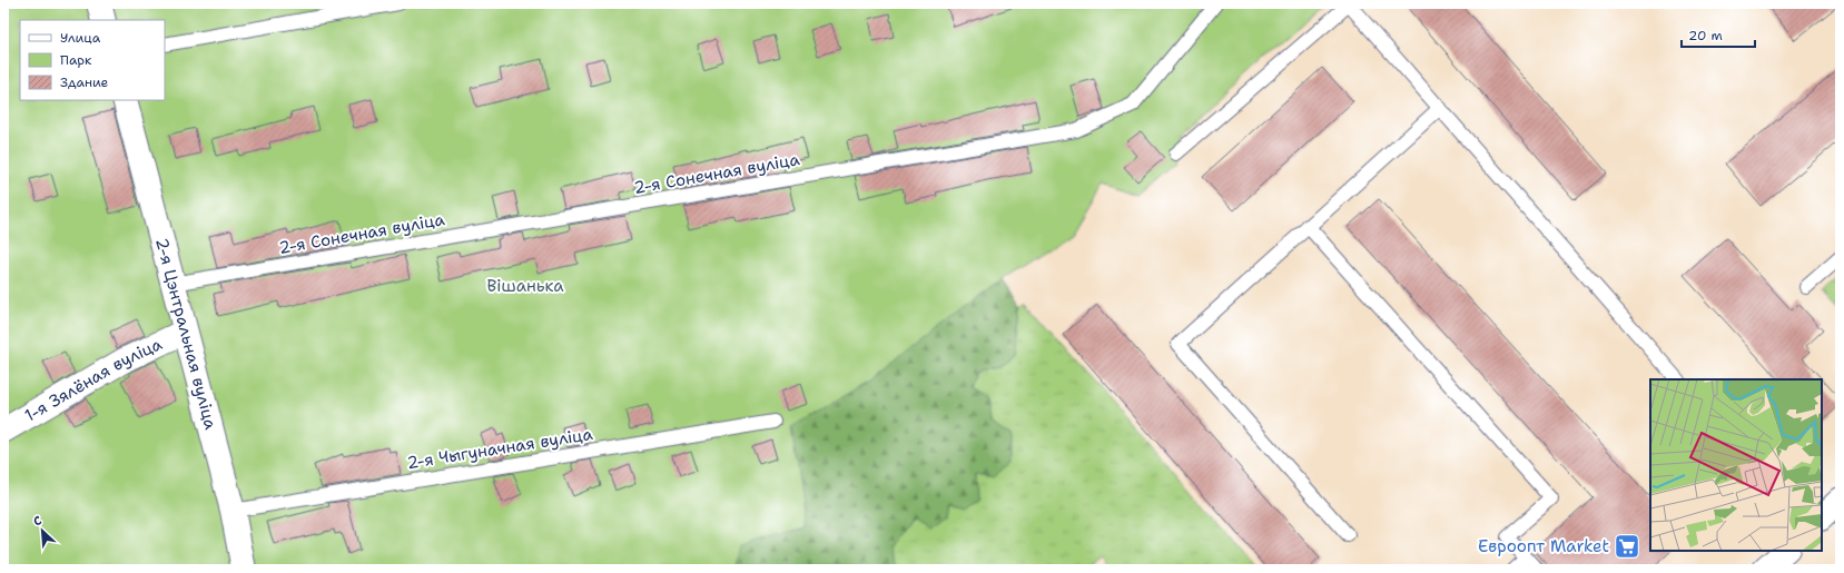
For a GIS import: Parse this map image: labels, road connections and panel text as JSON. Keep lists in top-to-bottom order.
{
  "streets": {
    "street": ["2-я Цэнтральная вуліца", "1-я Зялёная вуліца"],
    "lane": ["2-я Сонечная вуліца", "2-я Чыгуначная вуліца"]
  },
  "crossings": [
    ["2-я Сонечная вуліца", "2-я Цэнтральная вуліца"],
    ["2-я Цэнтральная вуліца", "1-я Зялёная вуліца"],
    ["2-я Цэнтральная вуліца", "2-я Чыгуначная вуліца"]
  ],
  "parks": ["Вішанька"],
  "places": {
    "supermarket": ["Евроопт Market"]
  },
  "legend": ["Улица", "Парк", "Здание"],
  "scale_bar": "20 m",
  "north": "top left"
}
